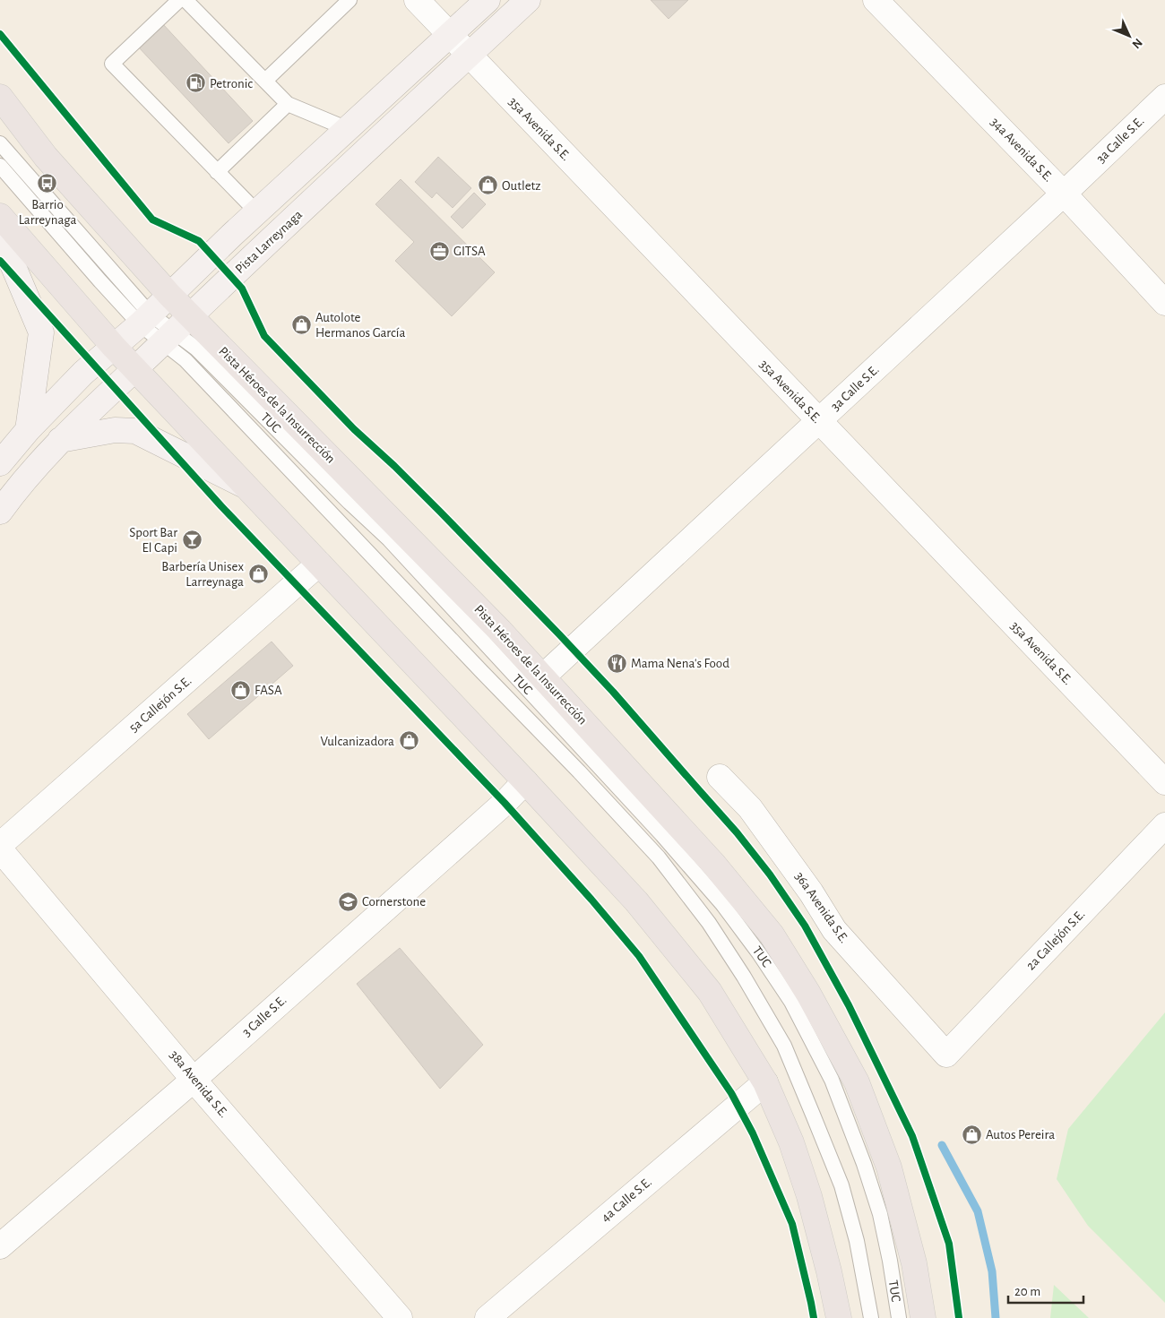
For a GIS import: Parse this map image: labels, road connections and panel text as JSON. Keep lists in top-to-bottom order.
{
  "streets": {
    "main road": ["Pista Larreynaga", "Pista Héroes de la Insurrección"],
    "street": [
      "35a Avenida S.E.",
      "3a Calle S.E.",
      "34a Avenida S.E.",
      "5a Callejón S.E.",
      "36a Avenida S.E.",
      "2a Callejón S.E.",
      "3 Calle S.E.",
      "38a Avenida S.E.",
      "4a Calle S.E."
    ],
    "lane": ["TUC"]
  },
  "crossings": [
    ["35a Avenida S.E.", "3a Calle S.E."],
    ["35a Avenida S.E.", "Pista Larreynaga"],
    ["3a Calle S.E.", "34a Avenida S.E."],
    ["3a Calle S.E.", "Pista Héroes de la Insurrección"],
    ["Pista Larreynaga", "Pista Héroes de la Insurrección"],
    ["Pista Larreynaga", "TUC"],
    ["Pista Héroes de la Insurrección", "TUC"],
    ["36a Avenida S.E.", "2a Callejón S.E."],
    ["3 Calle S.E.", "38a Avenida S.E."]
  ],
  "places": {
    "fuel station": ["Petronic"],
    "bus stop": ["Barrio Larreynaga"],
    "shop": [
      "Outletz",
      "Autolote Hermanos García",
      "Barbería Unisex Larreynaga",
      "FASA",
      "Vulcanizadora",
      "Autos Pereira"
    ],
    "office": ["GITSA"],
    "bar": ["Sport Bar El Capi"],
    "restaurant": ["Mama Nena's Food"],
    "school or university": ["Cornerstone"]
  },
  "scale_bar": "20 m",
  "north": "bottom right"
}
